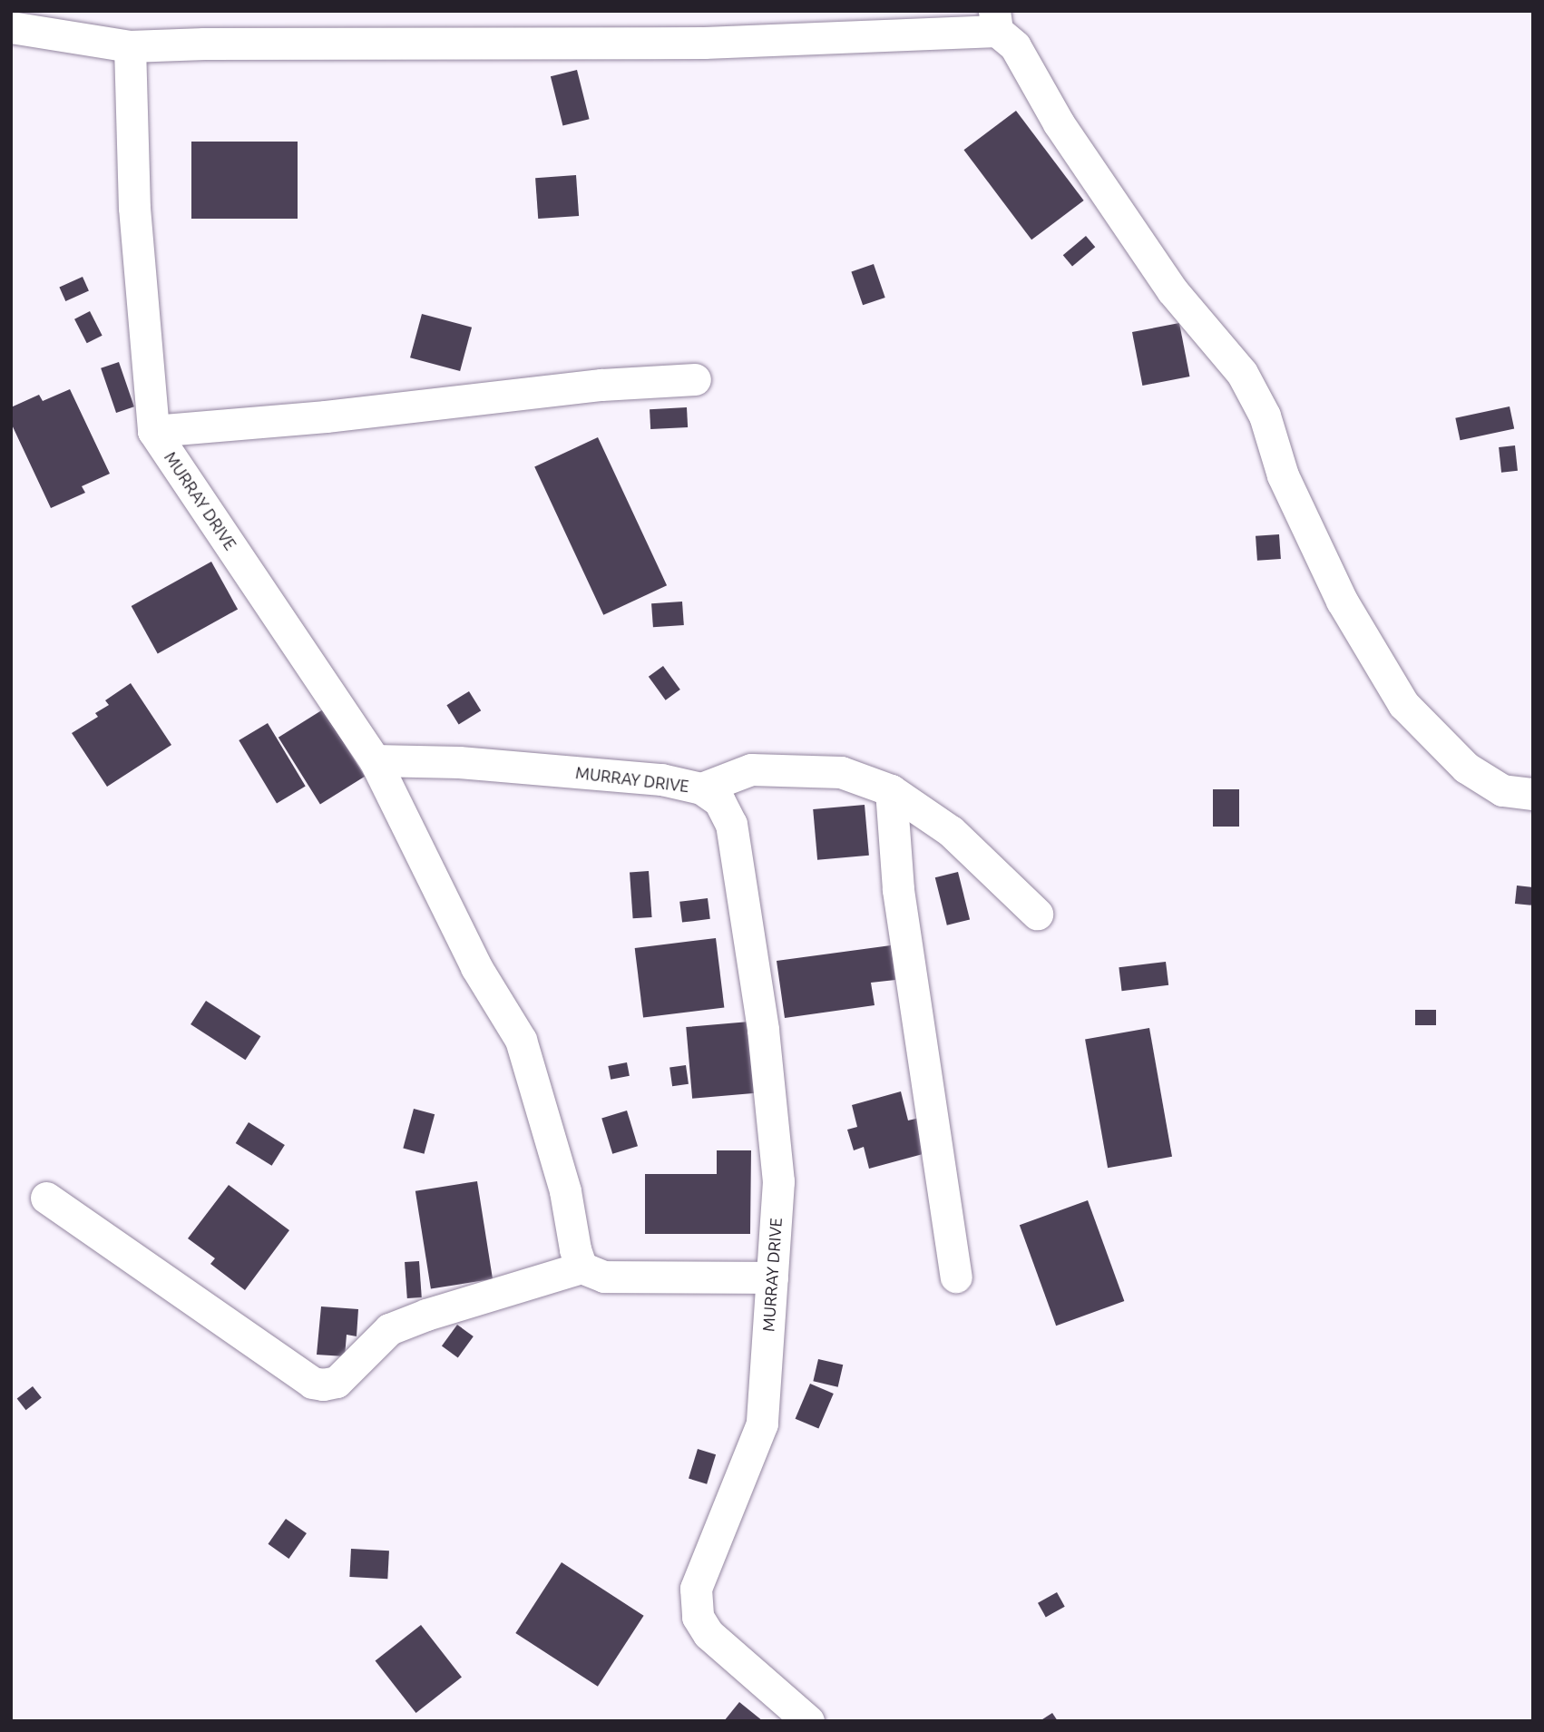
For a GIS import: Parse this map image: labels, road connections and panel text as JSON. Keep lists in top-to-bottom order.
{
  "streets": {
    "street": ["MURRAY DRIVE"]
  }
}
